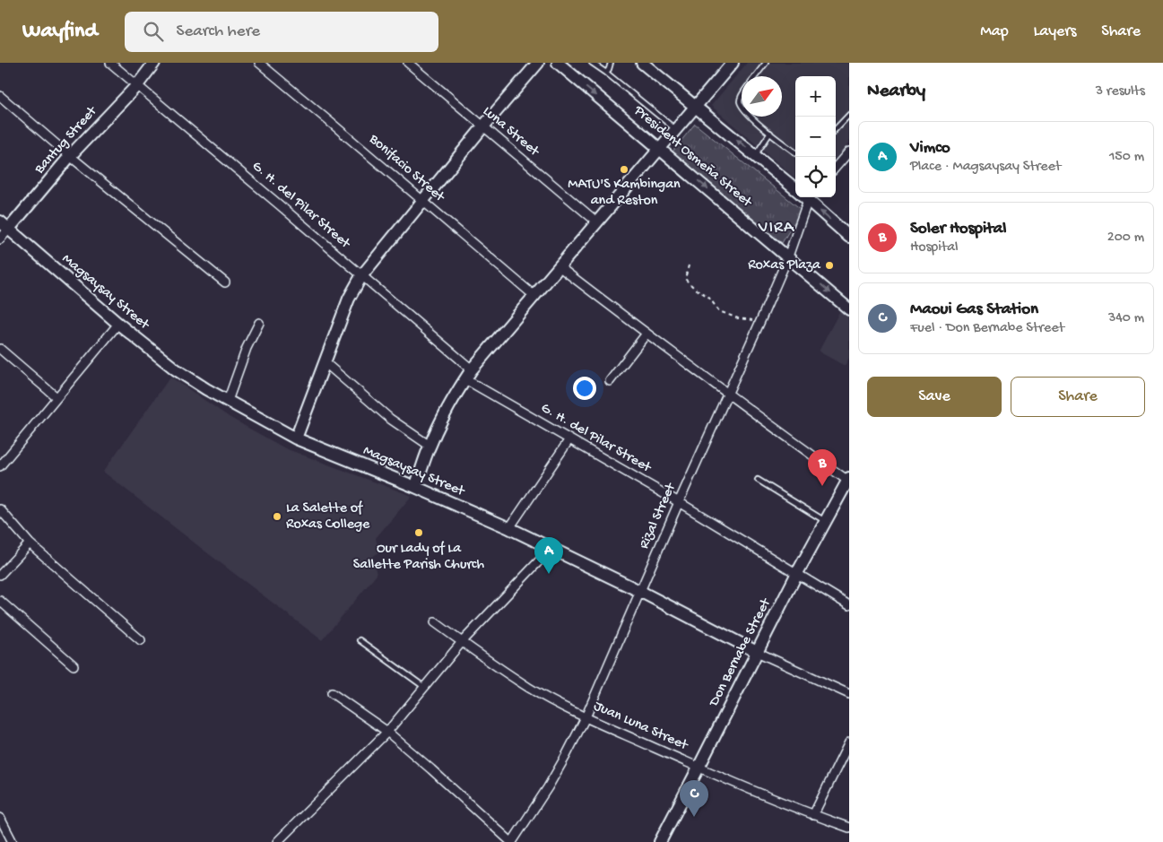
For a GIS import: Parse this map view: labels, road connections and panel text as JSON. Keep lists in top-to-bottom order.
{
  "streets": {
    "street": [
      "Luna Street",
      "Bantug Street",
      "President Osmeña Street",
      "Bonifacio Street",
      "G. H. del Pilar Street",
      "Magsaysay Street",
      "Rizal Street",
      "Don Bernabe Street",
      "Juan Luna Street"
    ]
  },
  "crossings": [
    ["Bantug Street", "G. H. del Pilar Street"],
    ["Bantug Street", "Magsaysay Street"],
    ["President Osmeña Street", "Rizal Street"],
    ["G. H. del Pilar Street", "Rizal Street"],
    ["G. H. del Pilar Street", "Don Bernabe Street"],
    ["Magsaysay Street", "Rizal Street"],
    ["Magsaysay Street", "Don Bernabe Street"],
    ["Rizal Street", "Juan Luna Street"],
    ["Don Bernabe Street", "Juan Luna Street"]
  ],
  "districts": ["VIRA"],
  "places": [
    "MATU'S Kambingan and Reston",
    "Roxas Plaza",
    "La Salette of Roxas College",
    "Our Lady of La Sallette Parish Church"
  ],
  "north": "top right",
  "page": {
    "header": "Wayfind",
    "search": "Search here",
    "nav": ["Map", "Layers", "Share"],
    "heading": ["Nearby", "3 results"],
    "map_buttons": ["+", "−"],
    "list": [
      {
        "mark": "A",
        "name": "Vimco",
        "note": "Place · Magsaysay Street",
        "value": "150 m"
      },
      {
        "mark": "B",
        "name": "Soler Hospital",
        "note": "Hospital",
        "value": "200 m"
      },
      {
        "mark": "C",
        "name": "Maoui Gas Station",
        "note": "Fuel · Don Bernabe Street",
        "value": "340 m"
      }
    ],
    "buttons": ["Save", "Share"],
    "pins": ["B", "A", "C"]
  }
}
